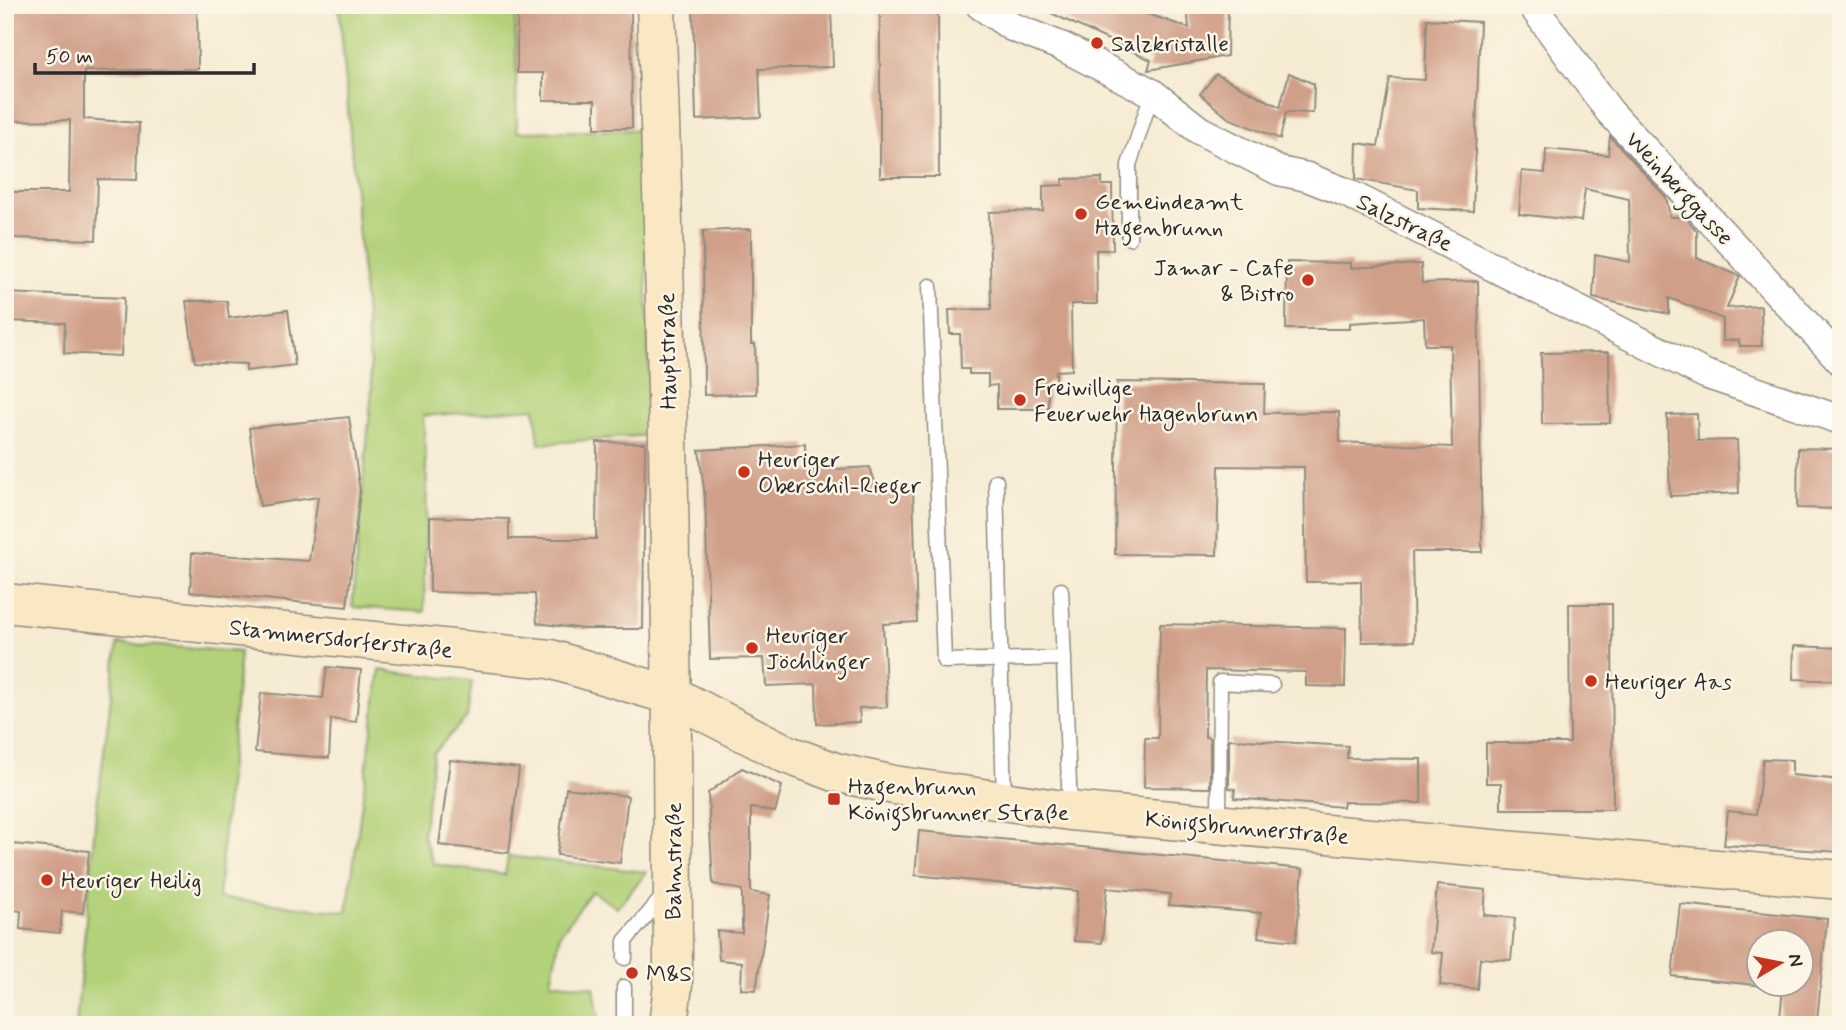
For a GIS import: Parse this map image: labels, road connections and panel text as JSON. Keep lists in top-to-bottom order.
{
  "streets": {
    "street": [
      "Weinberggasse",
      "Salzstraße",
      "Hauptstraße",
      "Stammersdorferstraße",
      "Königsbrunnerstraße",
      "Bahnstraße"
    ]
  },
  "crossings": [
    ["Hauptstraße", "Stammersdorferstraße"],
    ["Hauptstraße", "Königsbrunnerstraße"],
    ["Hauptstraße", "Bahnstraße"],
    ["Stammersdorferstraße", "Königsbrunnerstraße"],
    ["Stammersdorferstraße", "Bahnstraße"],
    ["Königsbrunnerstraße", "Bahnstraße"]
  ],
  "places": {
    "other": [
      "Salzkristalle",
      "Gemeindeamt Hagenbrunn",
      "Jamar - Cafe & Bistro",
      "Freiwillige Feuerwehr Hagenbrunn",
      "Heuriger Oberschil-Rieger",
      "Heuriger Jöchlinger",
      "Heuriger Aas",
      "Heuriger Heilig",
      "M&S"
    ],
    "transit": ["Hagenbrunn Königsbrunner Straße"]
  },
  "scale_bar": "50 m",
  "north": "right"
}
